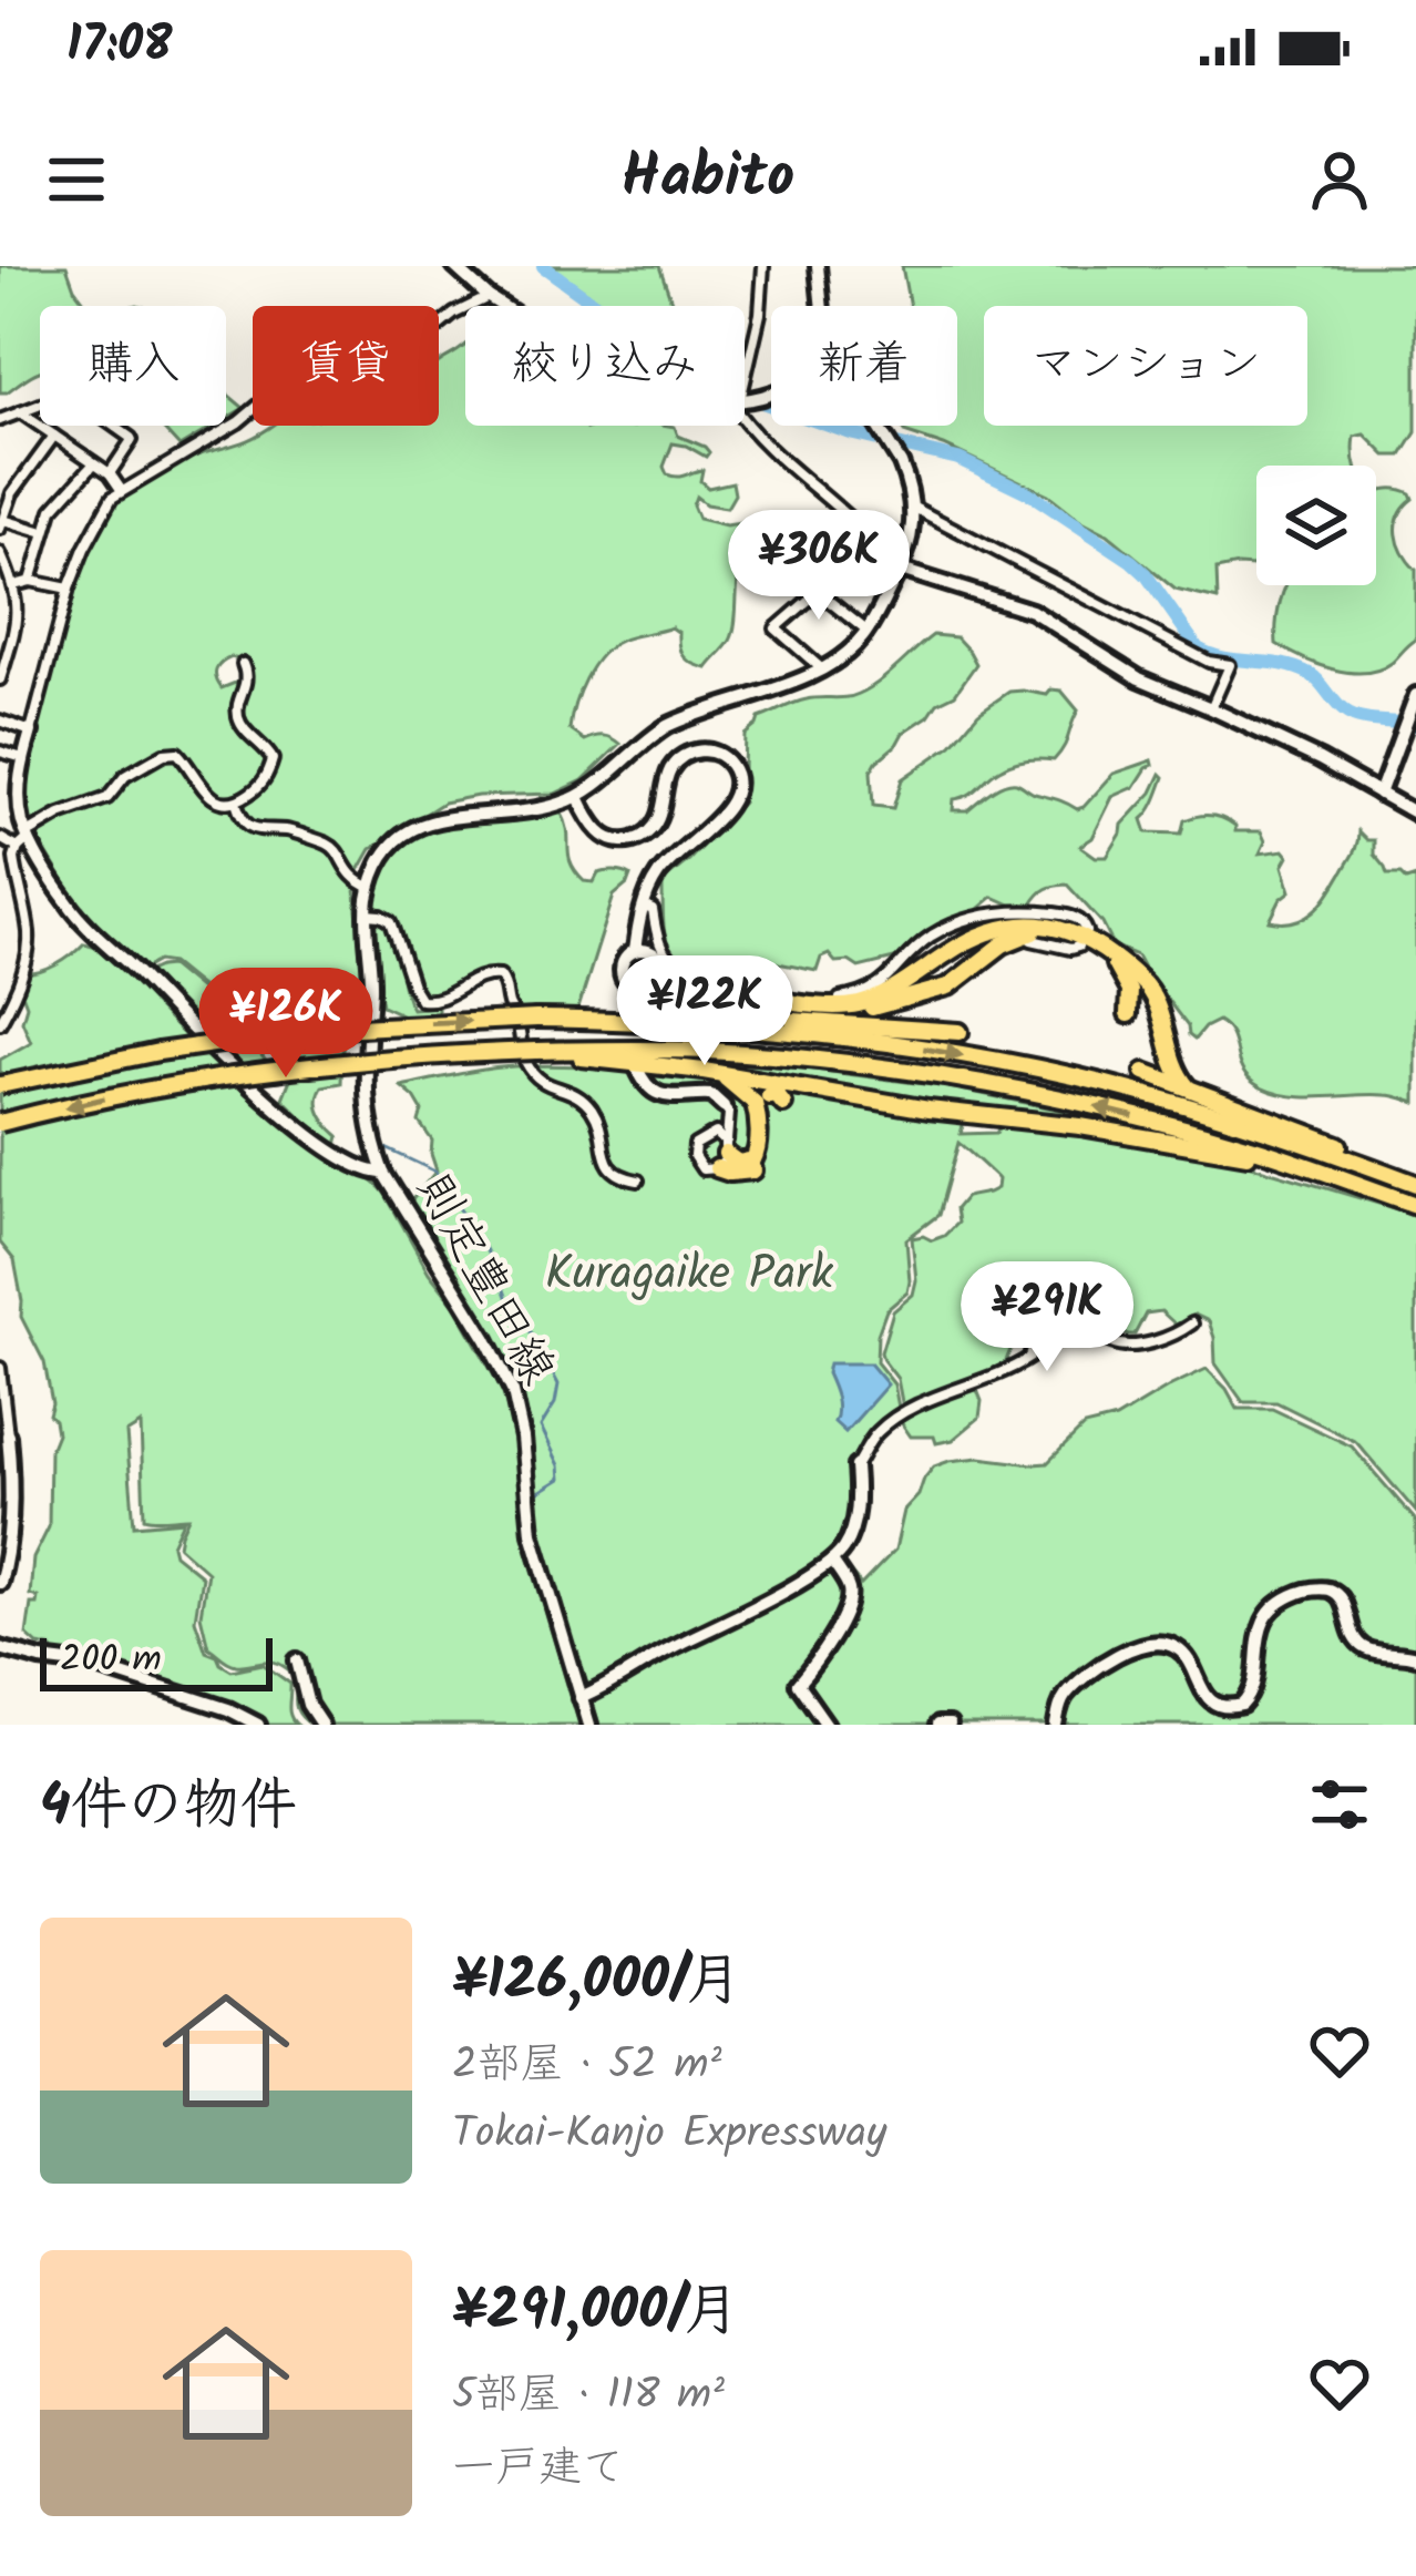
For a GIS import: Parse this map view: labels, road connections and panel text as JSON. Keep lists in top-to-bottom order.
{
  "streets": {
    "street": ["則定豊田線"]
  },
  "parks": ["Kuragaike Park"],
  "scale_bar": "200 m",
  "page": {
    "status": "17:08",
    "header": "Habito",
    "chip": [
      "購入",
      "賃貸",
      "絞り込み",
      "新着",
      "マンション"
    ],
    "price": [
      "¥306K",
      "¥122K",
      "¥126K",
      "¥291K"
    ],
    "scale": "200 m",
    "heading": "4件の物件",
    "list": [
      {
        "name": "¥126,000/月",
        "note": "2部屋 · 52 m² · Tokai-Kanjo Expressway"
      },
      {
        "name": "¥291,000/月",
        "note": "5部屋 · 118 m² · 一戸建て"
      }
    ]
  }
}
